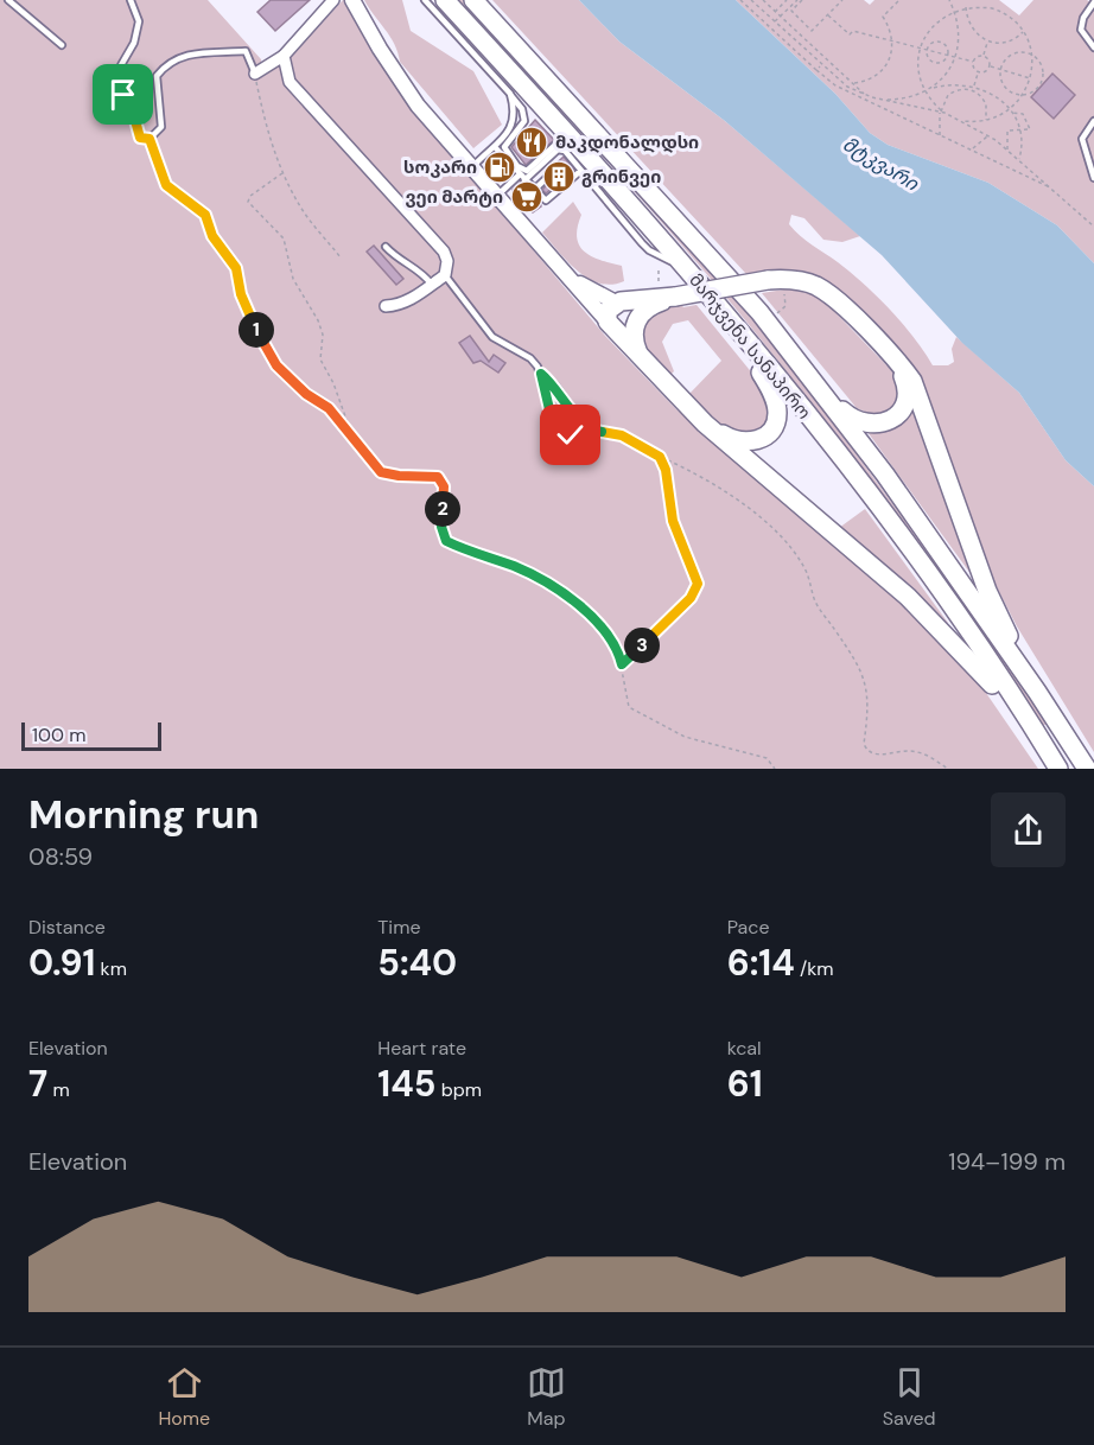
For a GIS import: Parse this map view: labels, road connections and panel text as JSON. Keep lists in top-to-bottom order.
{
  "streets": {
    "highway": ["მარჯვენა სანაპირო"]
  },
  "water": ["მტკვარი"],
  "places": {
    "restaurant": ["მაკდონალდსი"],
    "fuel station": ["სოკარი"],
    "building": ["გრინვეი"],
    "supermarket": ["ვეი მარტი"]
  },
  "scale_bar": "100 m",
  "page": {
    "pins": ["1", "2", "3"],
    "scale": "100 m",
    "heading": ["Morning run", "08:59"],
    "stats": [
      ["Distance", "0.91 km"],
      ["Time", "5:40"],
      ["Pace", "6:14 /km"],
      ["Elevation", "7 m"],
      ["Heart rate", "145 bpm"],
      ["kcal", "61"]
    ],
    "chart": ["Elevation", "194–199 m"],
    "tabs": ["Home", "Map", "Saved"]
  }
}
